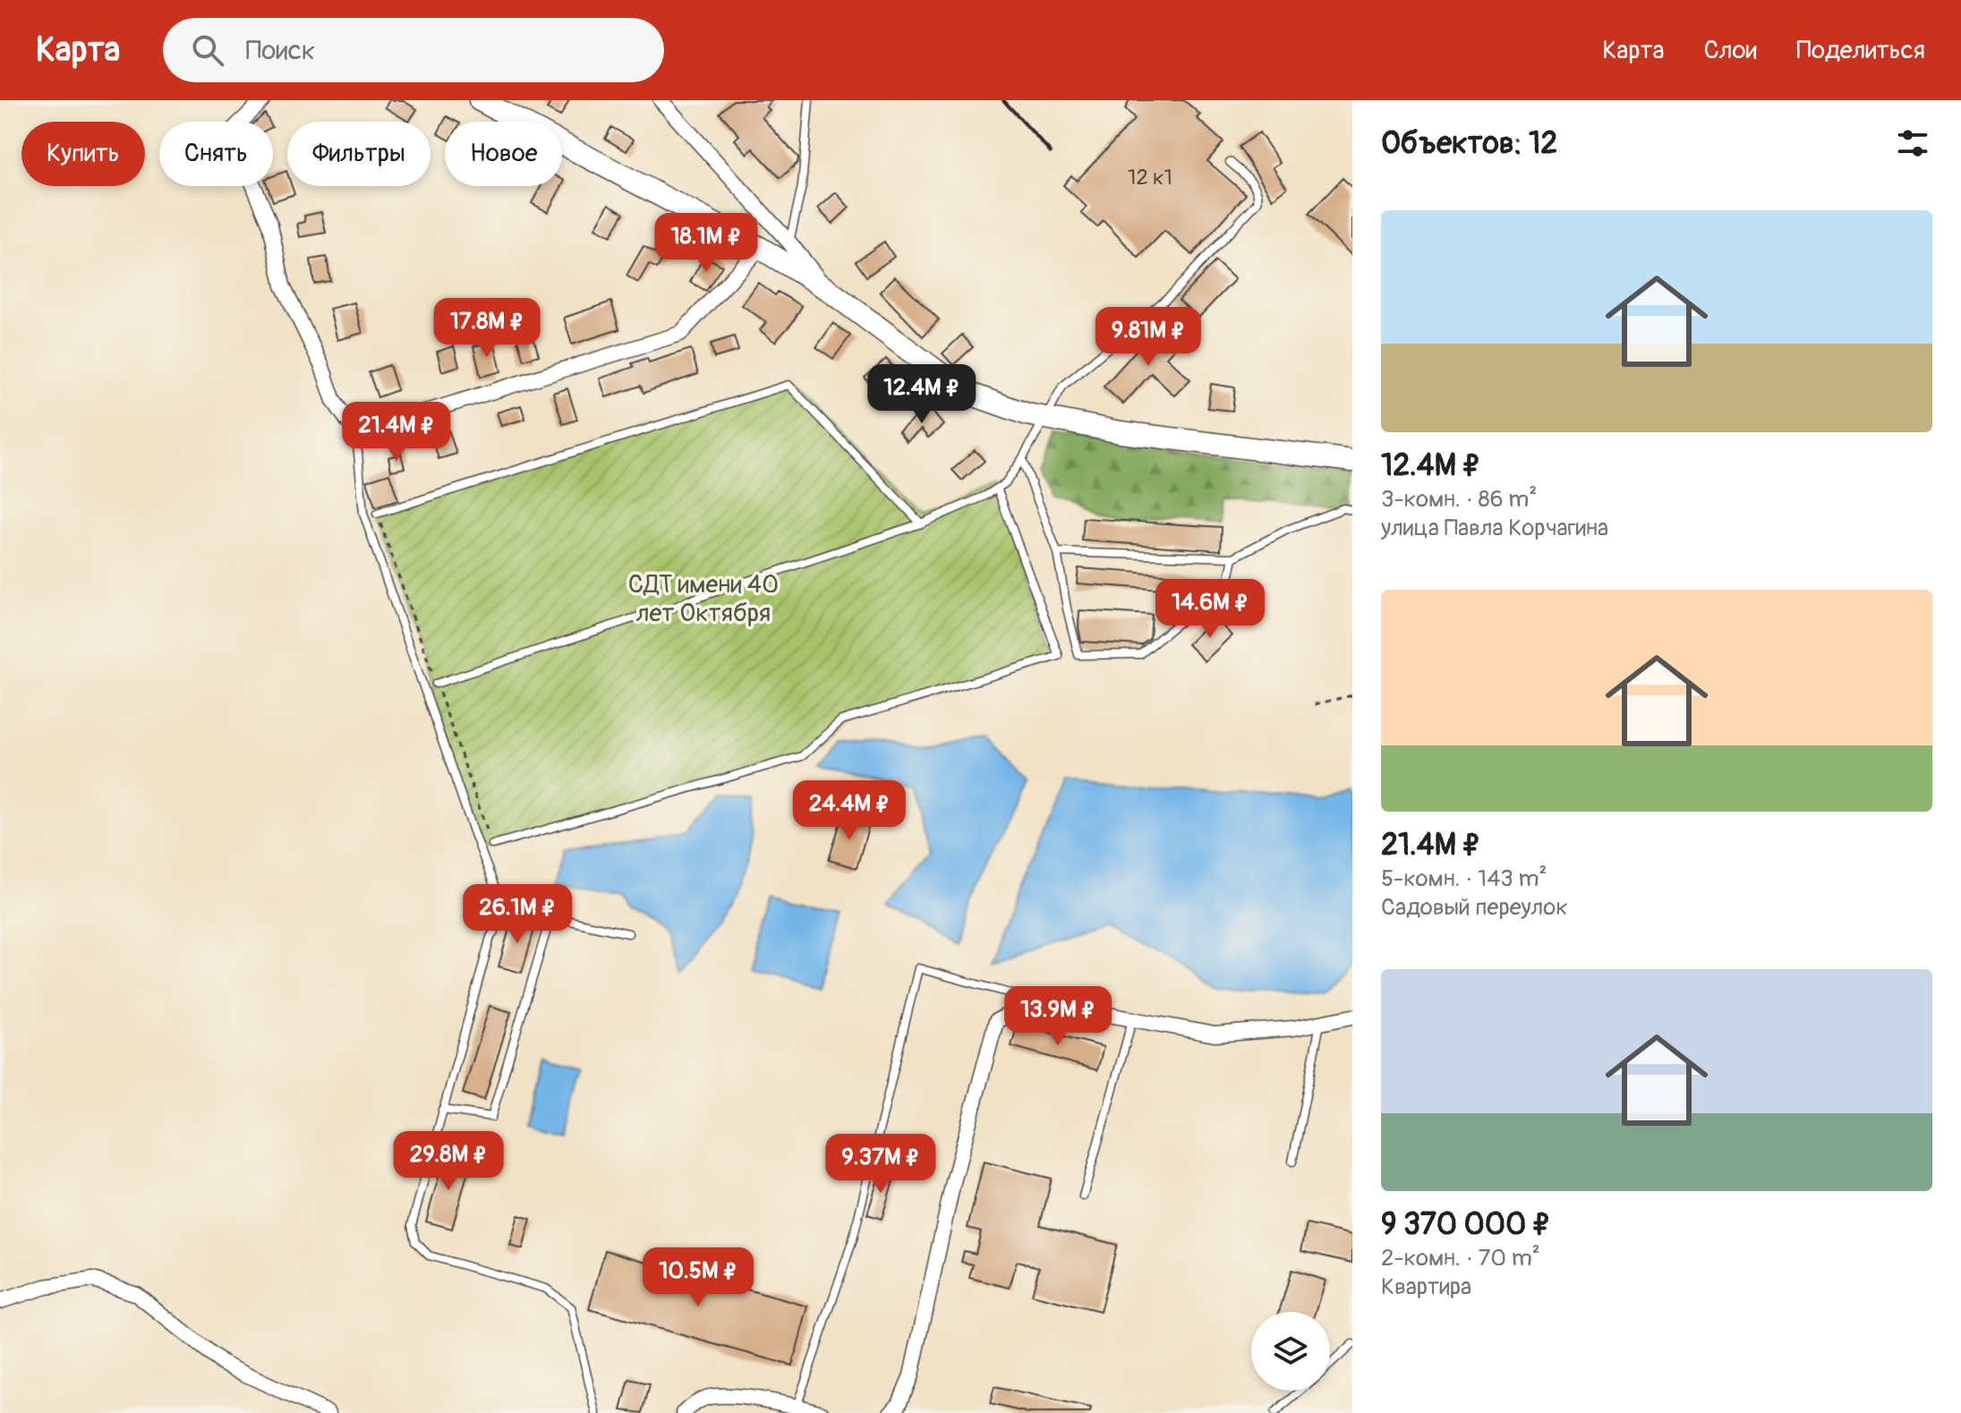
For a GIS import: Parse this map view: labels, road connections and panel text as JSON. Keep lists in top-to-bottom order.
{
  "parks": ["СДТ имени 40 лет Октября"],
  "house_numbers": ["12 к1"],
  "page": {
    "header": "Карта",
    "search": "Поиск",
    "nav": ["Карта", "Слои", "Поделиться"],
    "heading": "Объектов: 12",
    "chip": [
      "Купить",
      "Снять",
      "Фильтры",
      "Новое"
    ],
    "list": [
      {
        "name": "12.4M ₽",
        "note": "3-комн. · 86 m² · улица Павла Корчагина"
      },
      {
        "name": "21.4M ₽",
        "note": "5-комн. · 143 m² · Садовый переулок"
      },
      {
        "name": "9 370 000 ₽",
        "note": "2-комн. · 70 m² · Квартира"
      }
    ],
    "price": [
      "18.1M ₽",
      "17.8M ₽",
      "9.81M ₽",
      "12.4M ₽",
      "21.4M ₽",
      "14.6M ₽",
      "24.4M ₽",
      "26.1M ₽",
      "13.9M ₽",
      "29.8M ₽",
      "9.37M ₽",
      "10.5M ₽"
    ]
  }
}
